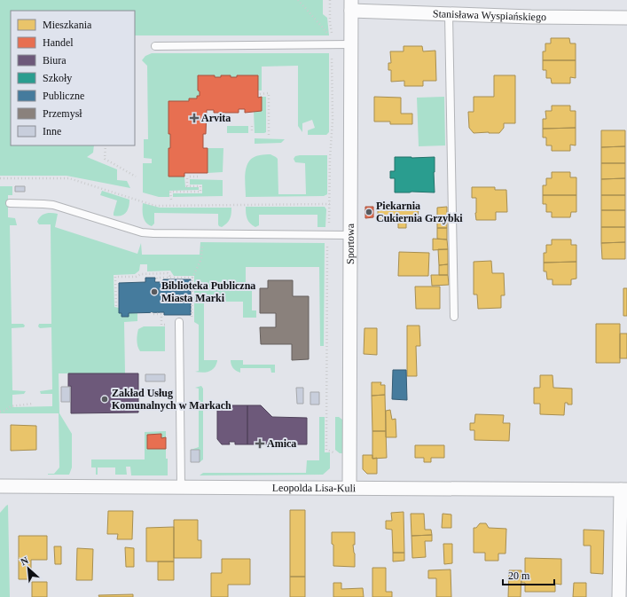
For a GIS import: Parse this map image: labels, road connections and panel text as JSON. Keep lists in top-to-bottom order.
{
  "streets": {
    "street": ["Stanisława Wyspiańskiego", "Sportowa", "Leopolda Lisa-Kuli"]
  },
  "crossings": [
    ["Stanisława Wyspiańskiego", "Sportowa"],
    ["Sportowa", "Leopolda Lisa-Kuli"]
  ],
  "places": {
    "health": ["Arvita", "Amica"],
    "other": ["Piekarnia Cukiernia Grzybki", "Biblioteka Publiczna Miasta Marki", "Zakład Usług Komunalnych w Markach"]
  },
  "legend": [
    "Mieszkania",
    "Handel",
    "Biura",
    "Szkoły",
    "Publiczne",
    "Przemysł",
    "Inne"
  ],
  "scale_bar": "20 m",
  "north": "top left"
}
